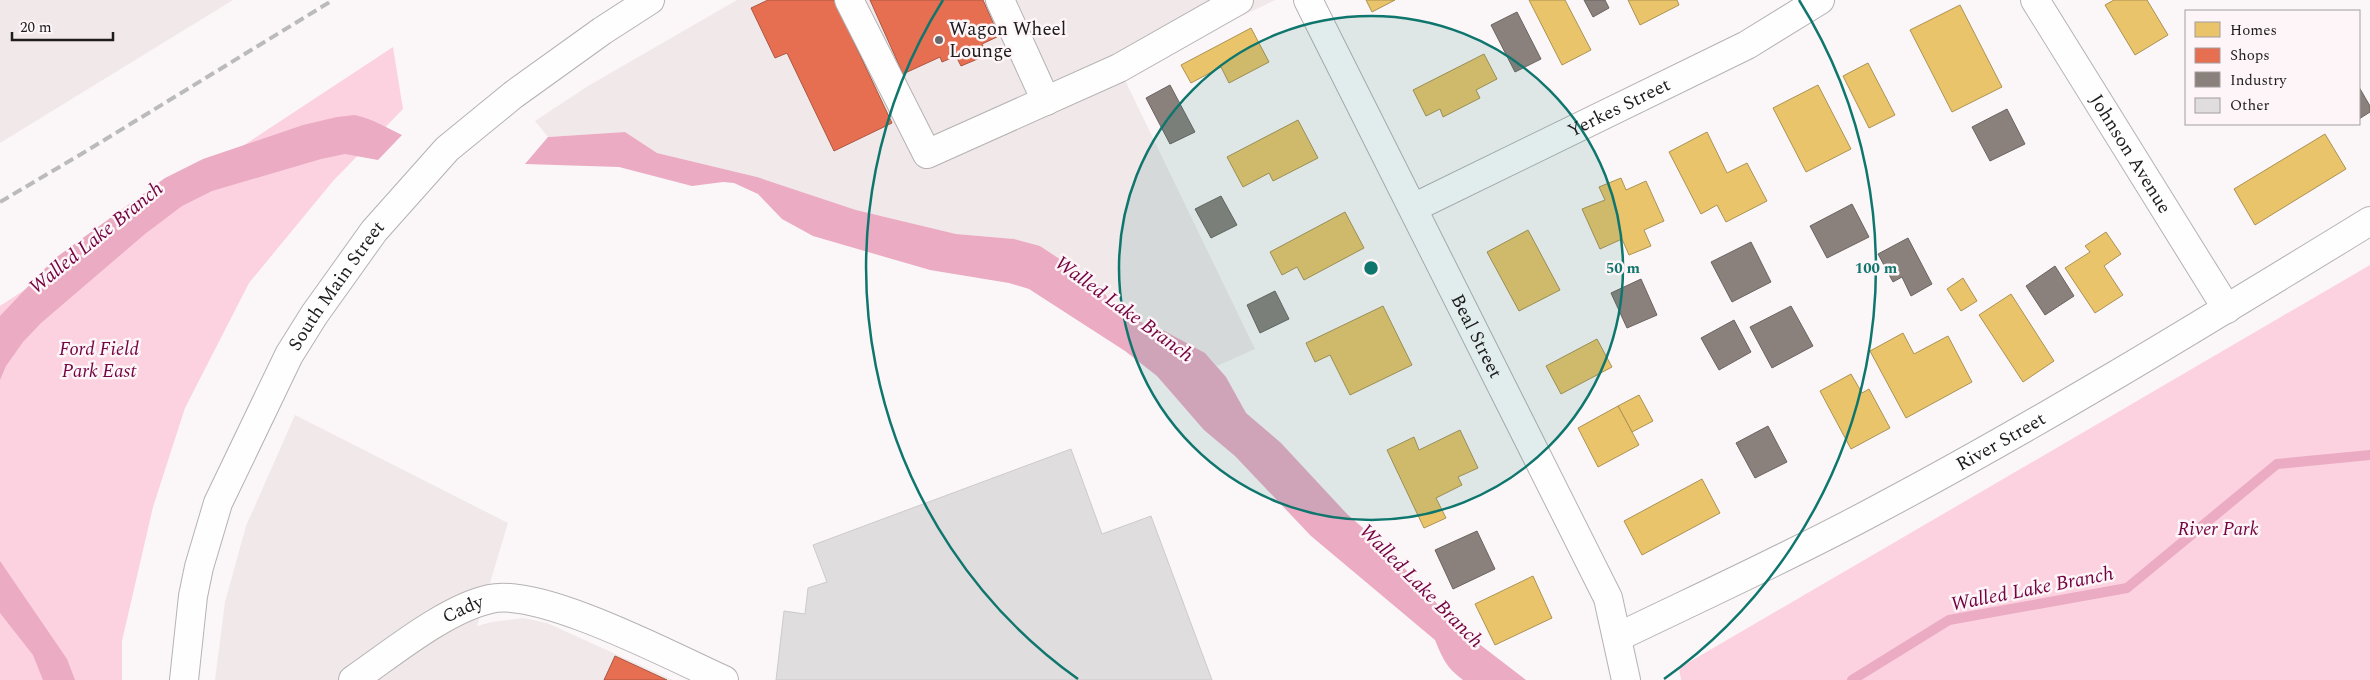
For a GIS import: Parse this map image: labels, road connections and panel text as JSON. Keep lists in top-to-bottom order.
{
  "streets": {
    "street": [
      "Yerkes Street",
      "Johnson Avenue",
      "South Main Street",
      "Beal Street",
      "River Street",
      "Cady"
    ]
  },
  "crossings": [
    ["Yerkes Street", "Beal Street"],
    ["Johnson Avenue", "River Street"],
    ["Beal Street", "River Street"]
  ],
  "water": ["Walled Lake Branch"],
  "parks": ["Ford Field Park East", "River Park"],
  "places": ["Wagon Wheel Lounge"],
  "legend": [
    "Homes",
    "Shops",
    "Industry",
    "Other"
  ],
  "scale_bar": "20 m",
  "rings": ["50 m", "100 m"]
}
